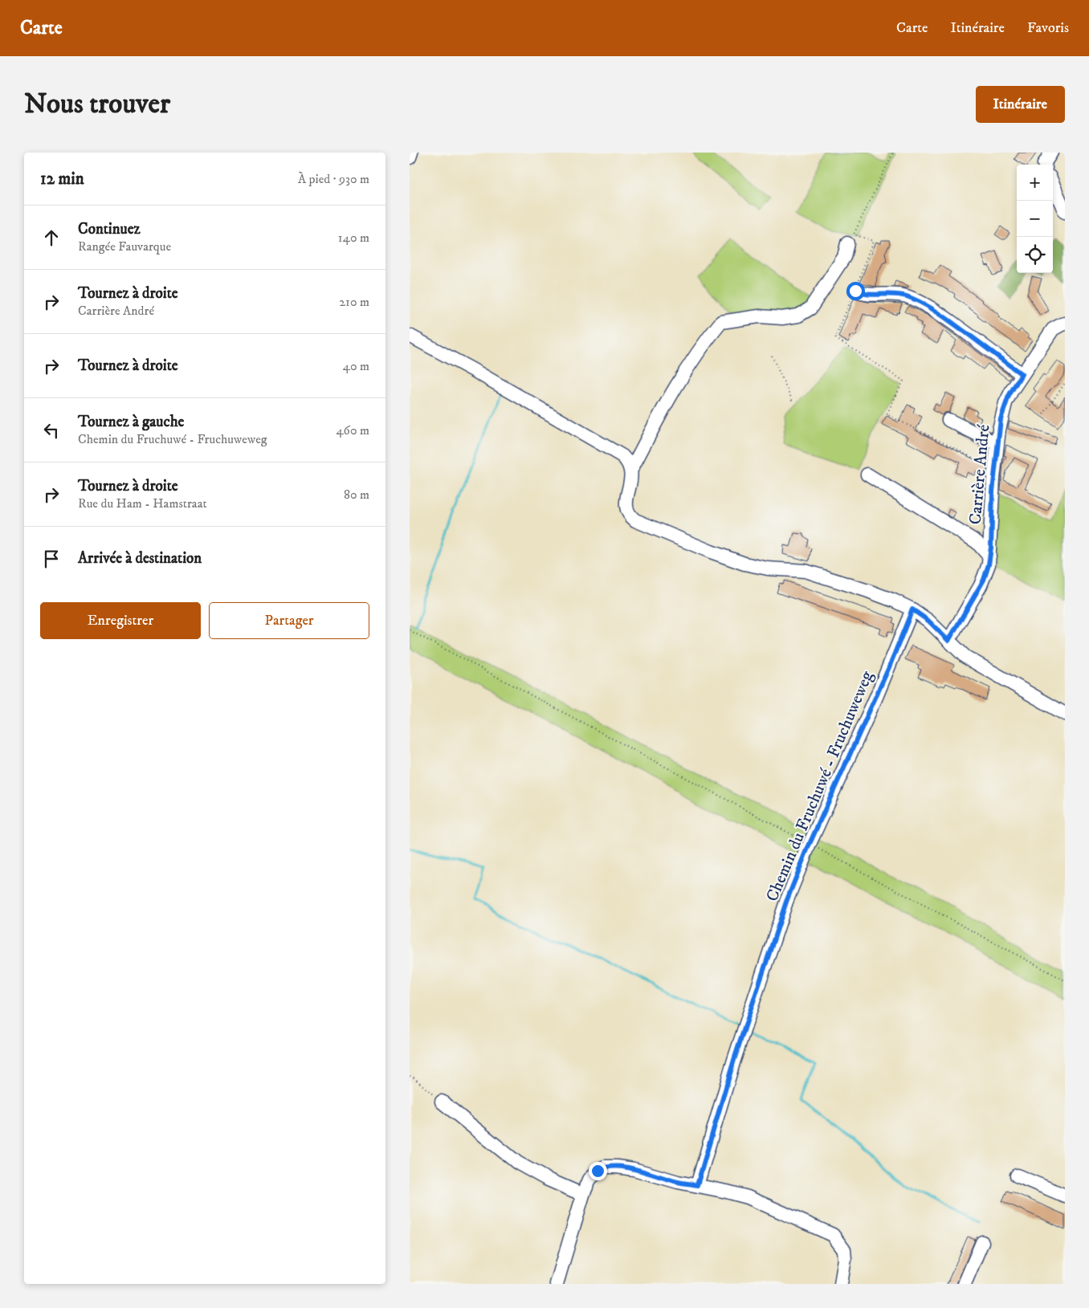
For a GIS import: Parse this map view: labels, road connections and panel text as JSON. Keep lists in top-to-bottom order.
{
  "streets": {
    "street": ["Carrière André", "Chemin du Fruchuwé - Fruchuweweg"]
  },
  "page": {
    "header": "Carte",
    "nav": ["Carte", "Itinéraire", "Favoris"],
    "buttons": [
      "Itinéraire",
      ["Enregistrer", "Partager"]
    ],
    "title": "Nous trouver",
    "heading": ["12 min", "À pied · 930 m"],
    "map_buttons": ["+", "−"],
    "list": [
      ["Continuez", "Rangée Fauvarque", "140 m"],
      ["Tournez à droite", "Carrière André", "210 m"],
      ["Tournez à droite", "40 m"],
      ["Tournez à gauche", "Chemin du Fruchuwé - Fruchuweweg", "460 m"],
      ["Tournez à droite", "Rue du Ham - Hamstraat", "80 m"],
      "Arrivée à destination"
    ]
  }
}
